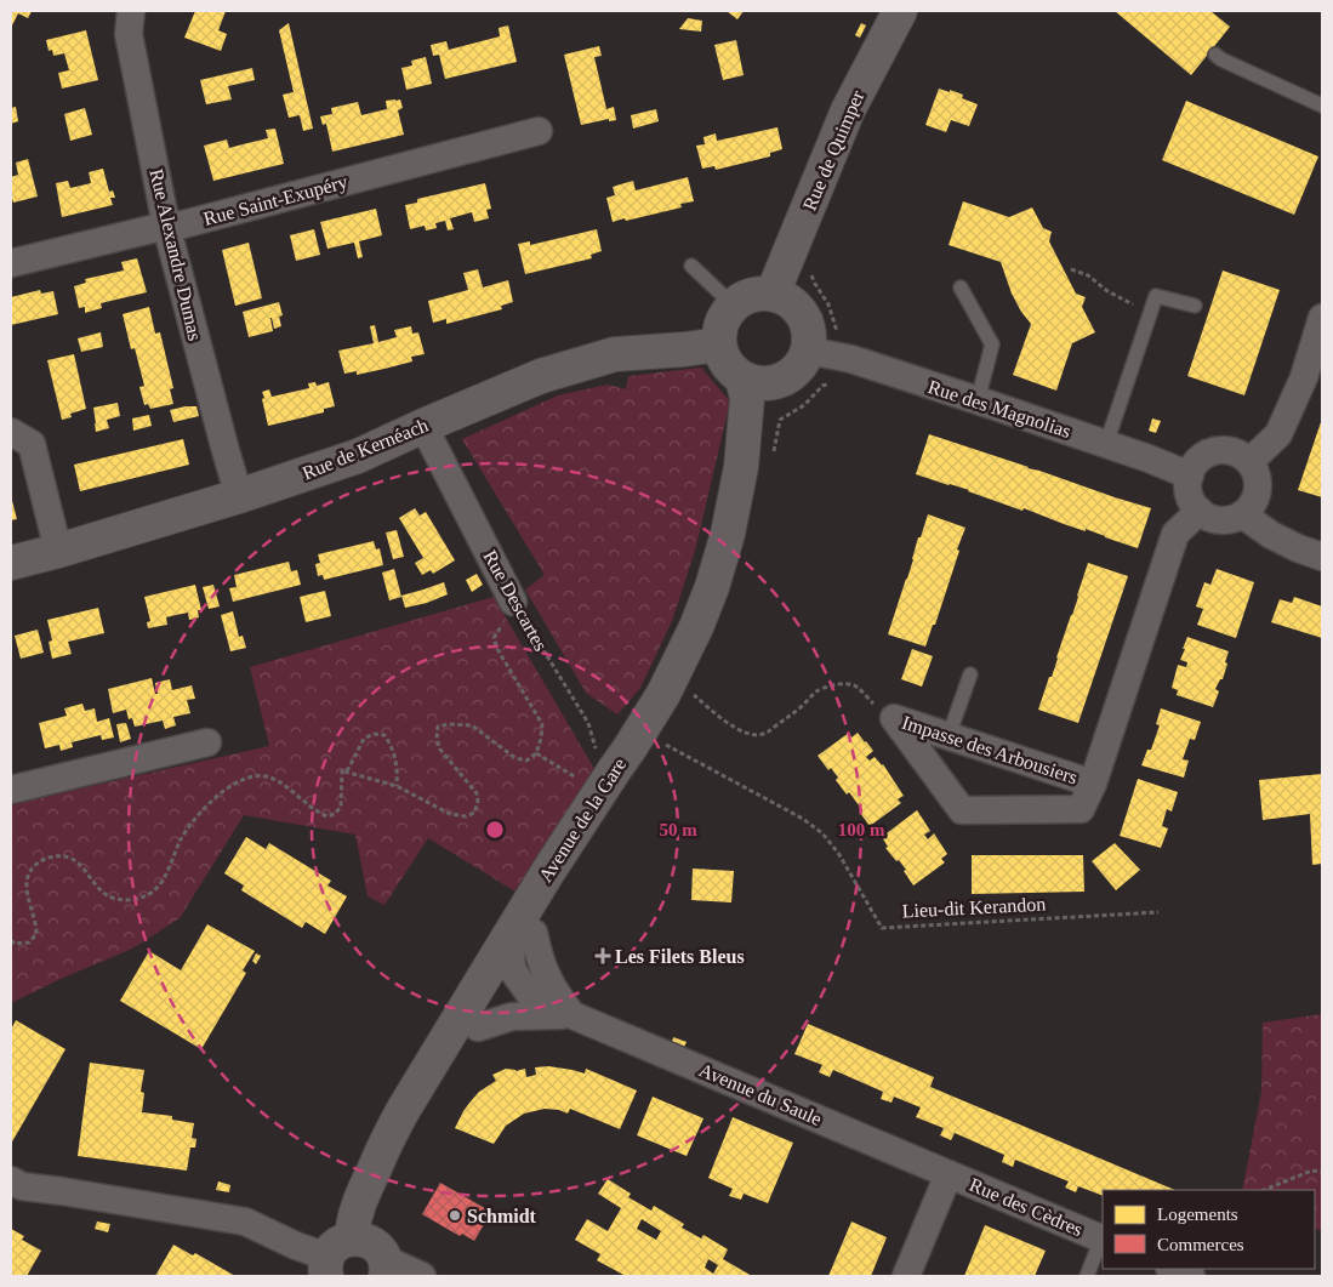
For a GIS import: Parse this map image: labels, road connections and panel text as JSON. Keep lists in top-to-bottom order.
{
  "streets": {
    "main road": ["Rue de Quimper", "Rue de Kernéach", "Avenue de la Gare"],
    "street": [
      "Rue Saint-Exupéry",
      "Rue Alexandre Dumas",
      "Rue des Magnolias",
      "Rue Descartes",
      "Impasse des Arbousiers",
      "Avenue du Saule",
      "Rue des Cèdres"
    ],
    "path": ["Lieu-dit Kerandon"]
  },
  "crossings": [
    ["Rue de Quimper", "Rue des Magnolias"],
    ["Rue de Quimper", "Rue de Kernéach"],
    ["Rue de Quimper", "Avenue de la Gare"],
    ["Rue Saint-Exupéry", "Rue Alexandre Dumas"],
    ["Rue Alexandre Dumas", "Rue de Kernéach"],
    ["Rue des Magnolias", "Rue de Kernéach"],
    ["Rue des Magnolias", "Impasse des Arbousiers"],
    ["Rue des Magnolias", "Avenue de la Gare"],
    ["Rue de Kernéach", "Rue Descartes"],
    ["Rue de Kernéach", "Avenue de la Gare"],
    ["Rue Descartes", "Avenue de la Gare"],
    ["Avenue de la Gare", "Lieu-dit Kerandon"],
    ["Avenue de la Gare", "Avenue du Saule"],
    ["Avenue du Saule", "Rue des Cèdres"]
  ],
  "places": {
    "health": ["Les Filets Bleus"],
    "other": ["Schmidt"]
  },
  "legend": ["Logements", "Commerces"],
  "rings": ["50 m", "100 m"]
}
